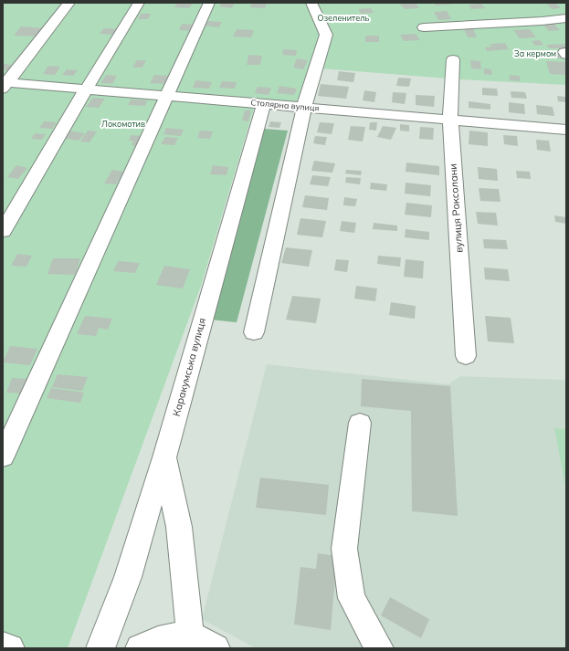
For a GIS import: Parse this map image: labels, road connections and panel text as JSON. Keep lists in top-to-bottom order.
{
  "streets": {
    "street": ["Столярна вулиця", "вулиця Роксолани", "Каракумська вулиця"]
  },
  "crossings": [
    ["Столярна вулиця", "вулиця Роксолани"],
    ["Столярна вулиця", "Каракумська вулиця"]
  ],
  "parks": ["Озеленитель", "За кермом", "Локомотив"]
}
